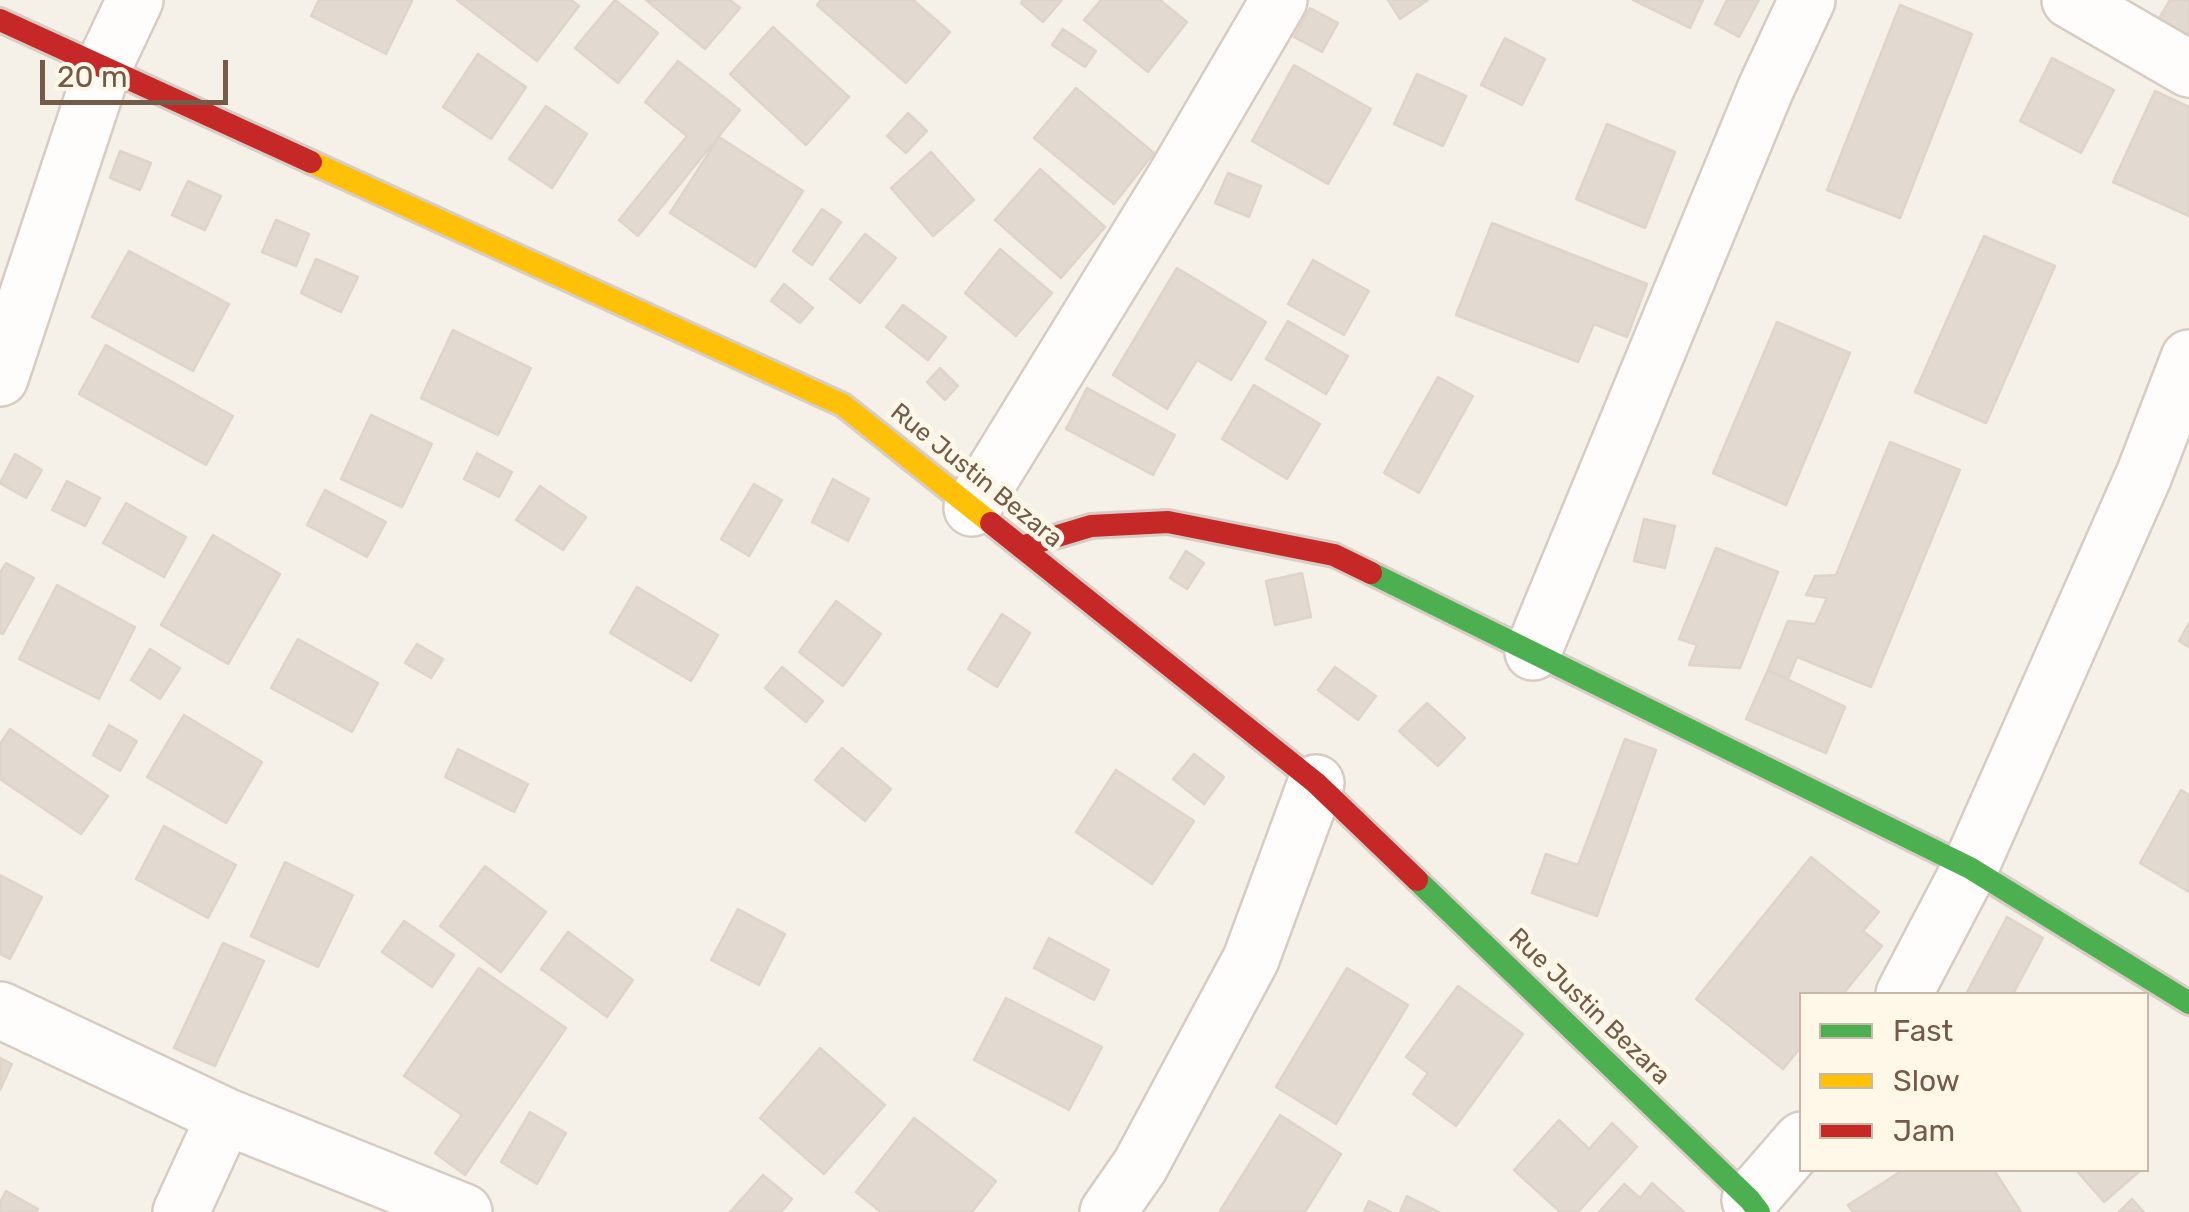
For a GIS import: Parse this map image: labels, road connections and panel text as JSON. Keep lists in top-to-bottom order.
{
  "streets": {
    "street": ["Rue Justin Bezara"]
  },
  "legend": ["Fast", "Slow", "Jam"],
  "scale_bar": "20 m"
}
